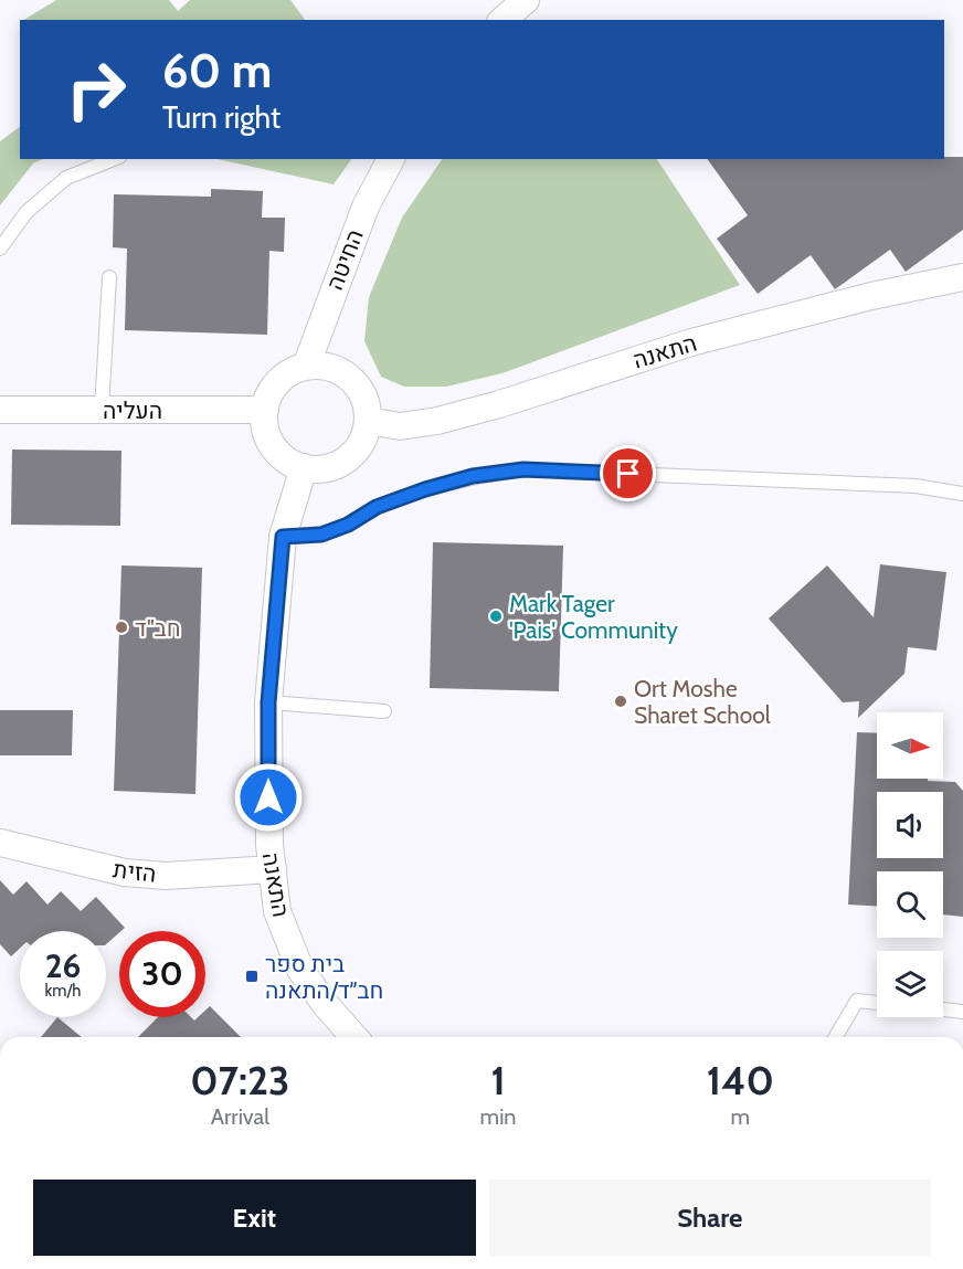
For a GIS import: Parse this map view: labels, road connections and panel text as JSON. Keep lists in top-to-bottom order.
{
  "streets": {
    "street": [
      "החיטה",
      "התאנה",
      "העליה",
      "הזית"
    ]
  },
  "crossings": [
    ["החיטה", "התאנה"],
    ["החיטה", "העליה"],
    ["התאנה", "העליה"],
    ["התאנה", "הזית"]
  ],
  "places": {
    "other": ["Mark Tager 'Pais' Community", "חב\"ד", "Ort Moshe Sharet School"],
    "transit": ["בית ספר חב״ד/התאנה"]
  },
  "north": "right",
  "page": {
    "turn": ["60 m", "Turn right"],
    "speed": "26 km/h",
    "limit": "30",
    "eta": [
      "07:23",
      "Arrival",
      "1",
      "min",
      "140",
      "m"
    ],
    "buttons": ["Exit", "Share"]
  }
}
